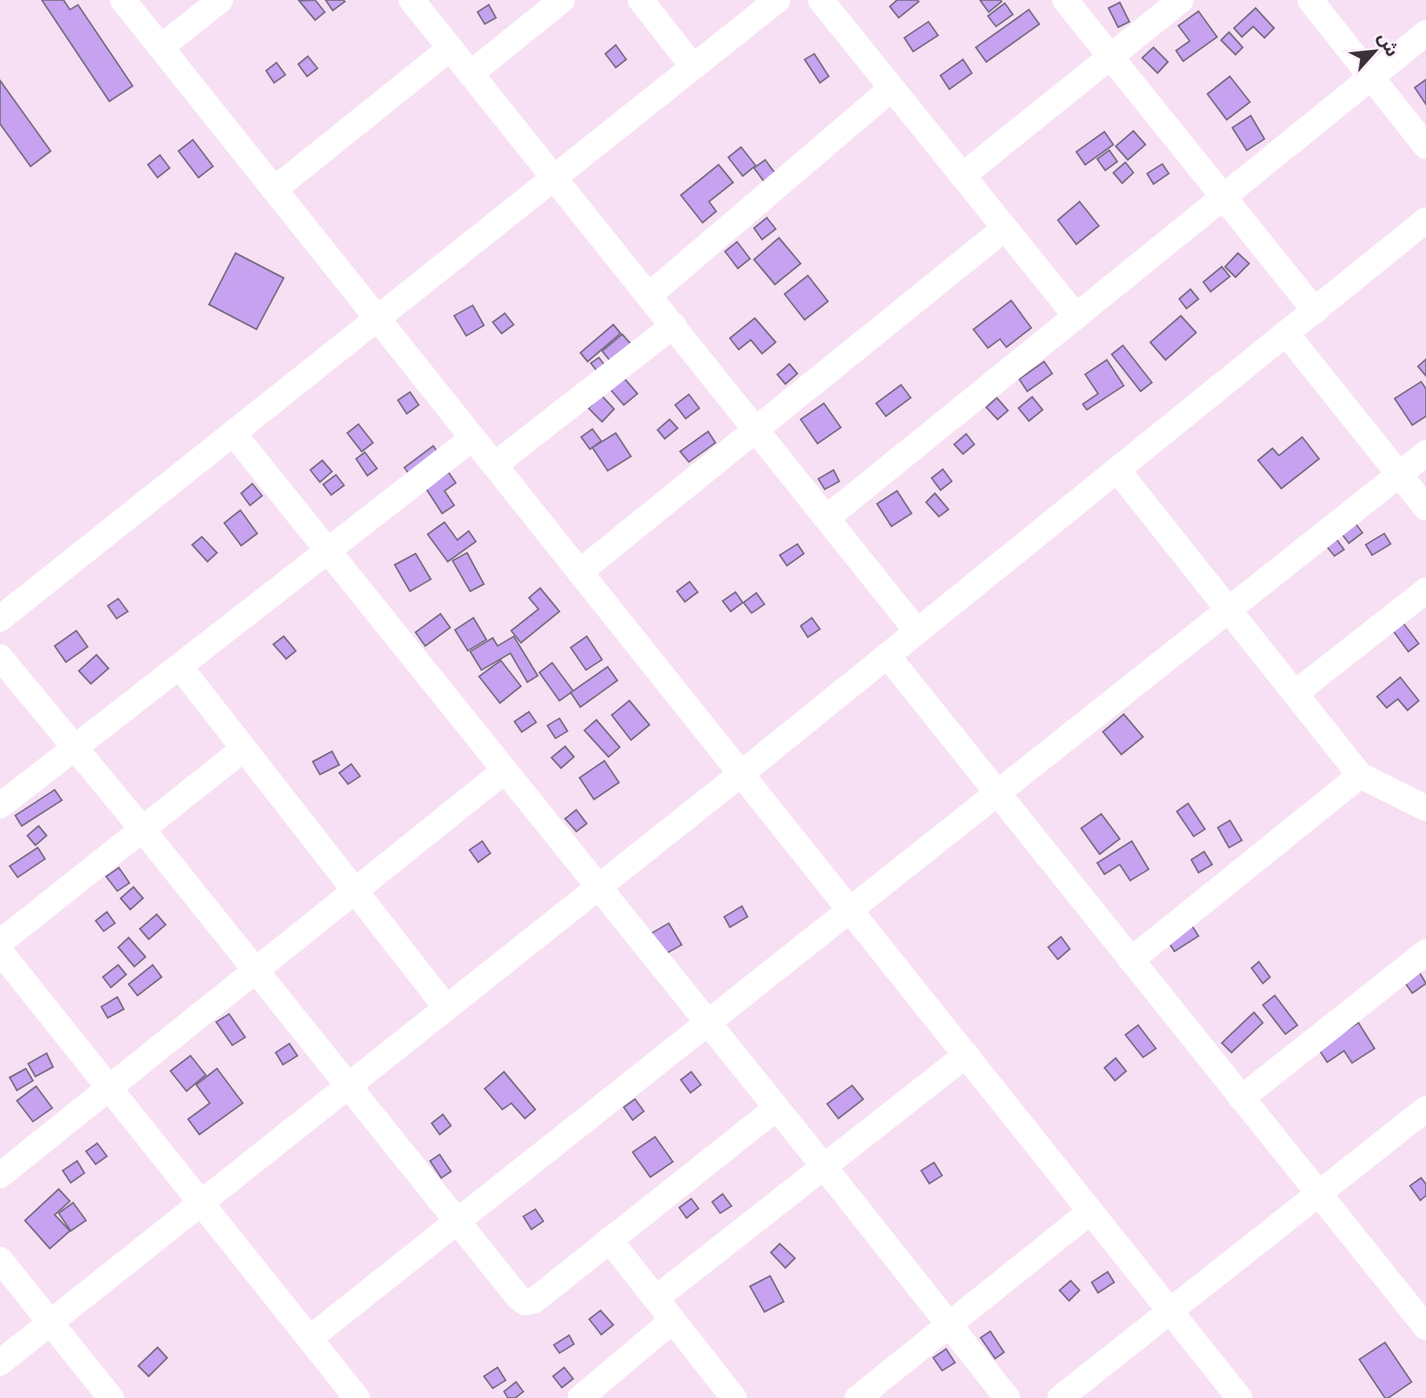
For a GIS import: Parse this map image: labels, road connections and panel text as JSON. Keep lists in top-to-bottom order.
{
  "north": "top right"
}
